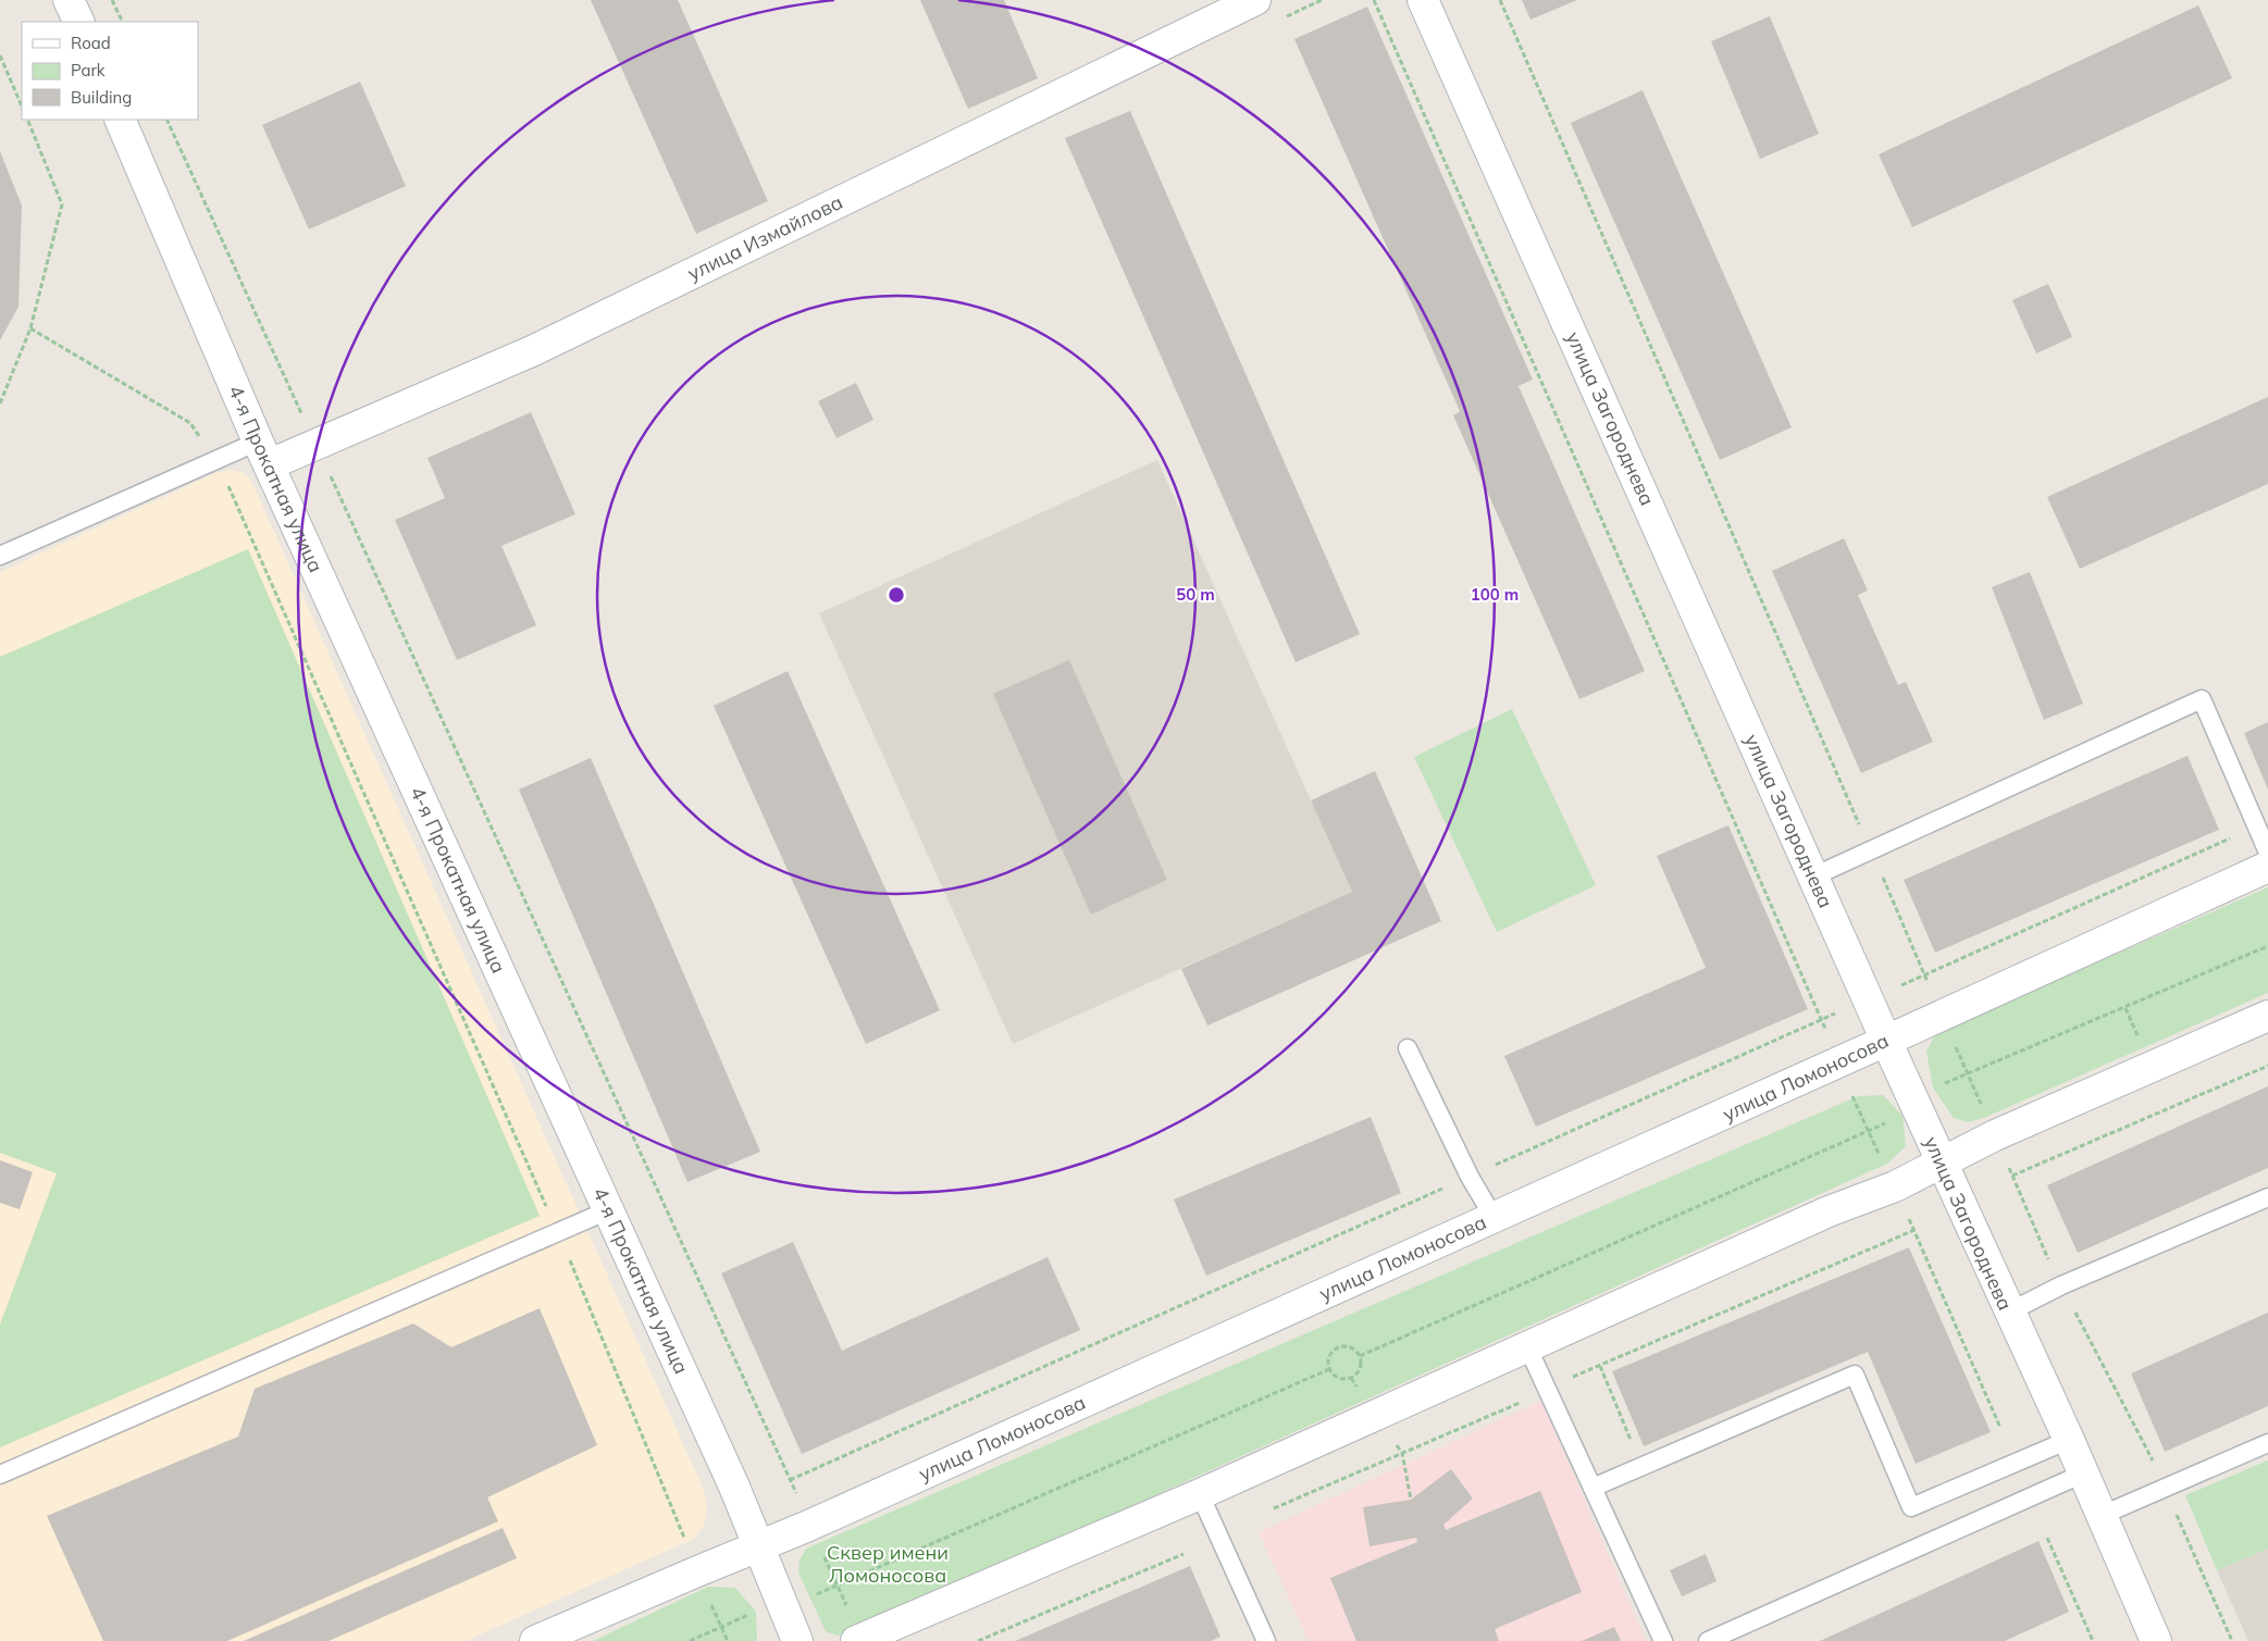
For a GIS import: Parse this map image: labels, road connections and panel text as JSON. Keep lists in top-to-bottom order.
{
  "streets": {
    "street": [
      "улица Измайлова",
      "улица Загороднева",
      "4-я Прокатная улица",
      "улица Ломоносова"
    ]
  },
  "crossings": [
    ["улица Измайлова", "4-я Прокатная улица"],
    ["улица Загороднева", "улица Ломоносова"],
    ["4-я Прокатная улица", "улица Ломоносова"]
  ],
  "parks": ["Сквер имени Ломоносова"],
  "legend": ["Road", "Park", "Building"],
  "rings": ["50 m", "100 m"]
}
